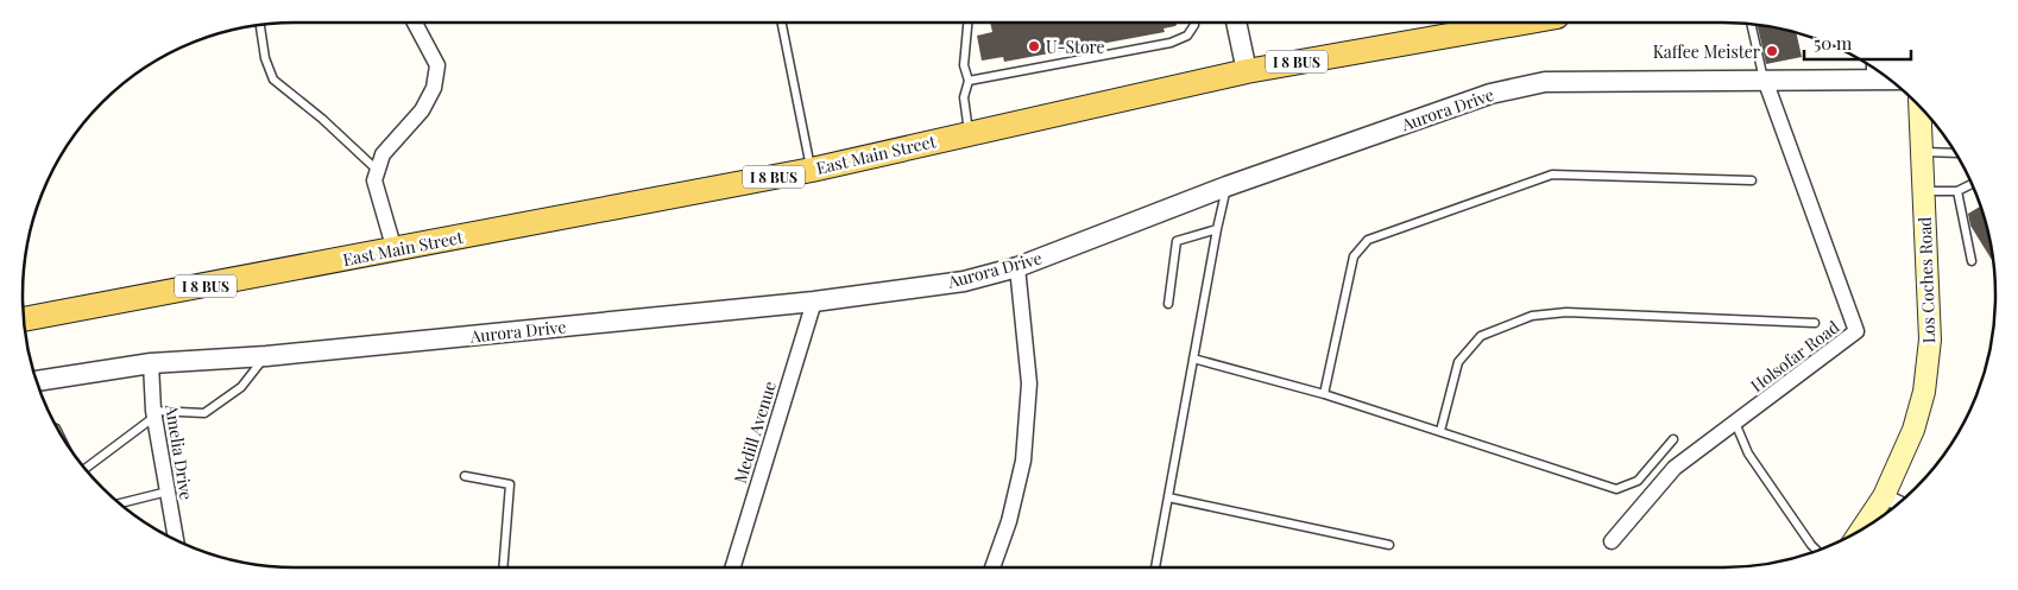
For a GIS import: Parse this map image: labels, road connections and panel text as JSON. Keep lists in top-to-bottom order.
{
  "streets": {
    "main road": ["I 8 BUS", "East Main Street", "Los Coches Road"],
    "street": [
      "Aurora Drive",
      "Holsofar Road",
      "Medill Avenue",
      "Amelia Drive"
    ]
  },
  "crossings": [
    ["Aurora Drive", "Holsofar Road"],
    ["Aurora Drive", "Medill Avenue"],
    ["Aurora Drive", "Amelia Drive"]
  ],
  "places": ["U-Store", "Kaffee Meister"],
  "scale_bar": "50 m"
}
